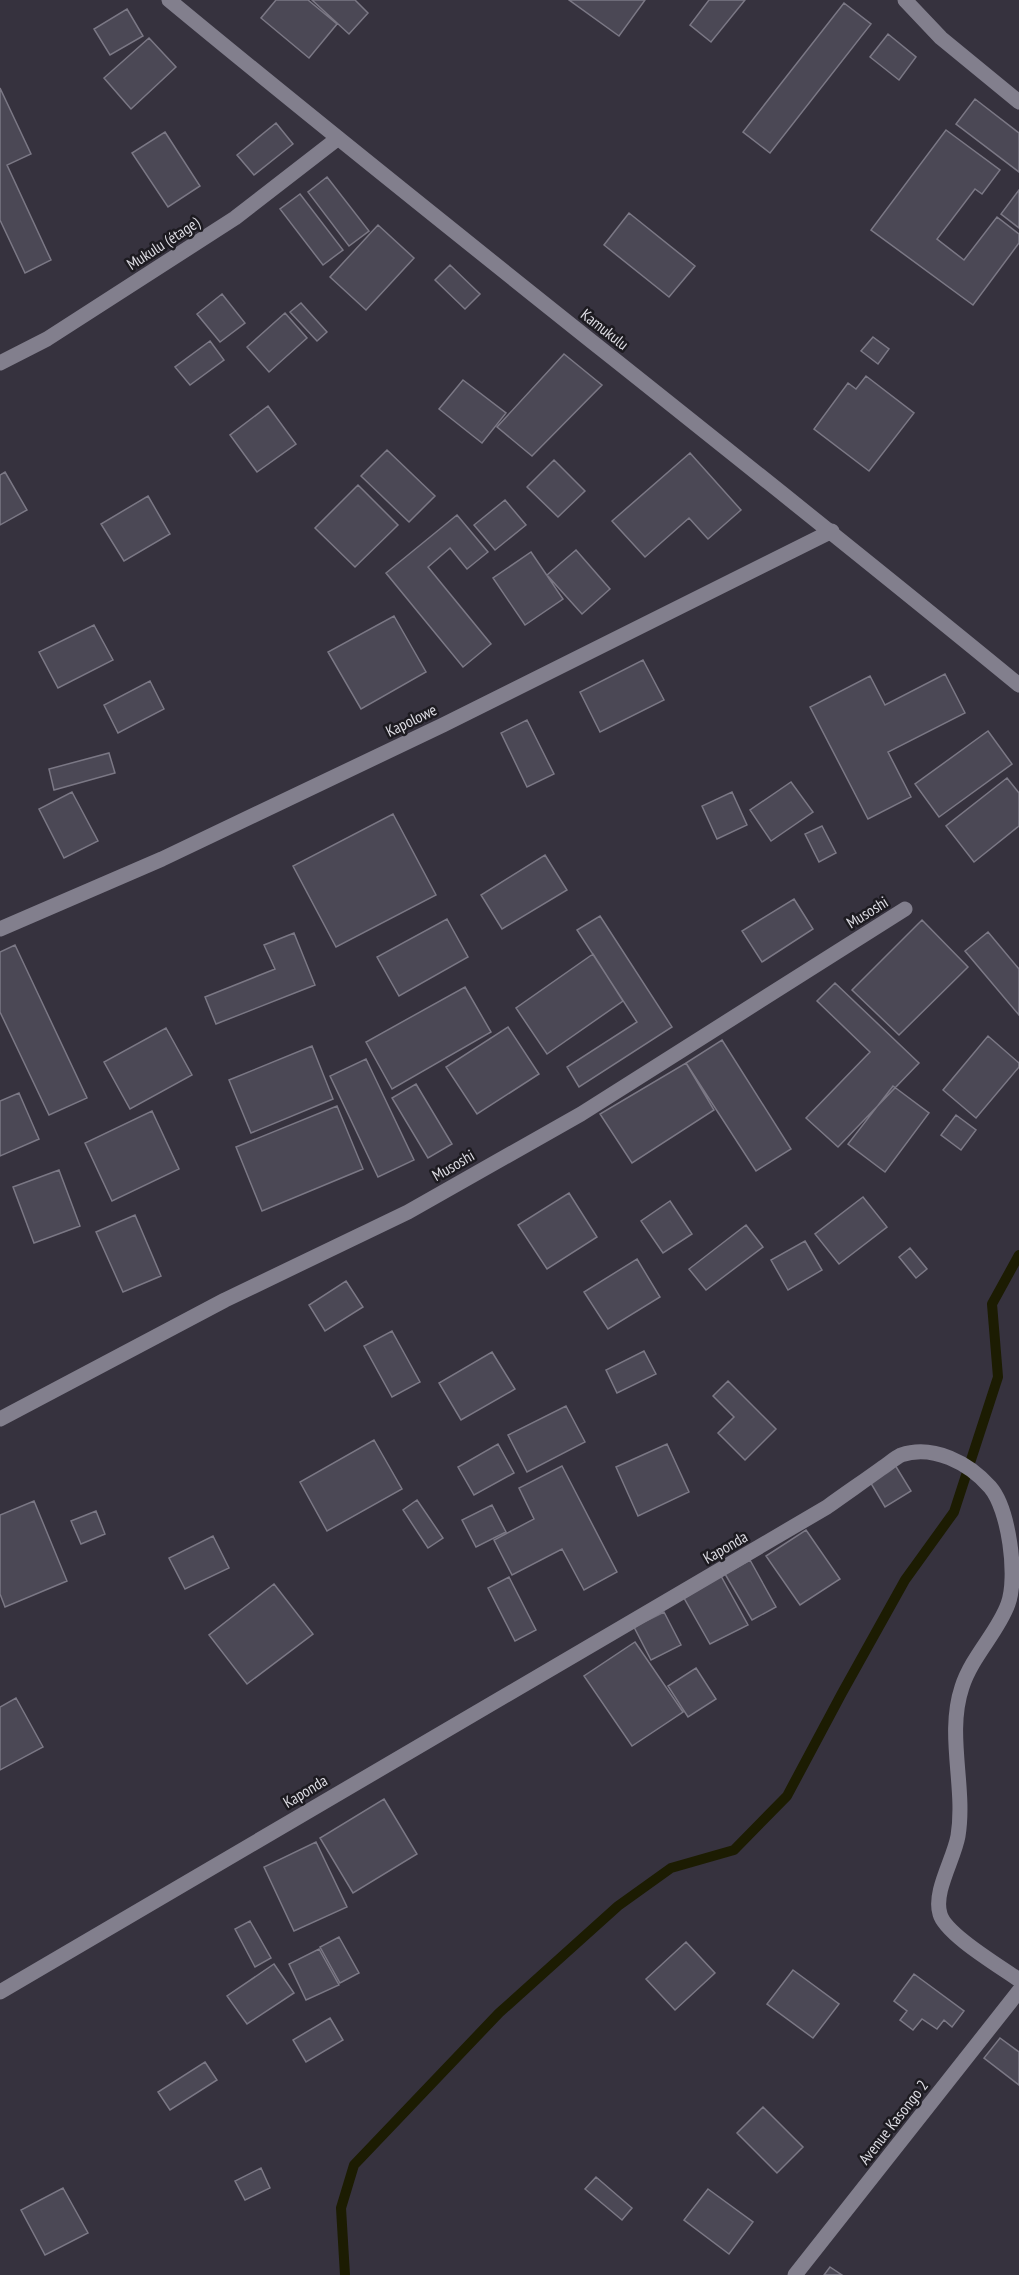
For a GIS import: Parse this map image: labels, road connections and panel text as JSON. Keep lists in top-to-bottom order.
{
  "streets": {
    "street": [
      "Mukulu (étage)",
      "Kamukulu",
      "Kapolowe",
      "Musoshi",
      "Kaponda",
      "Avenue Kasongo 2"
    ]
  },
  "crossings": [
    ["Mukulu (étage)", "Kamukulu"],
    ["Kamukulu", "Kapolowe"]
  ]
}
